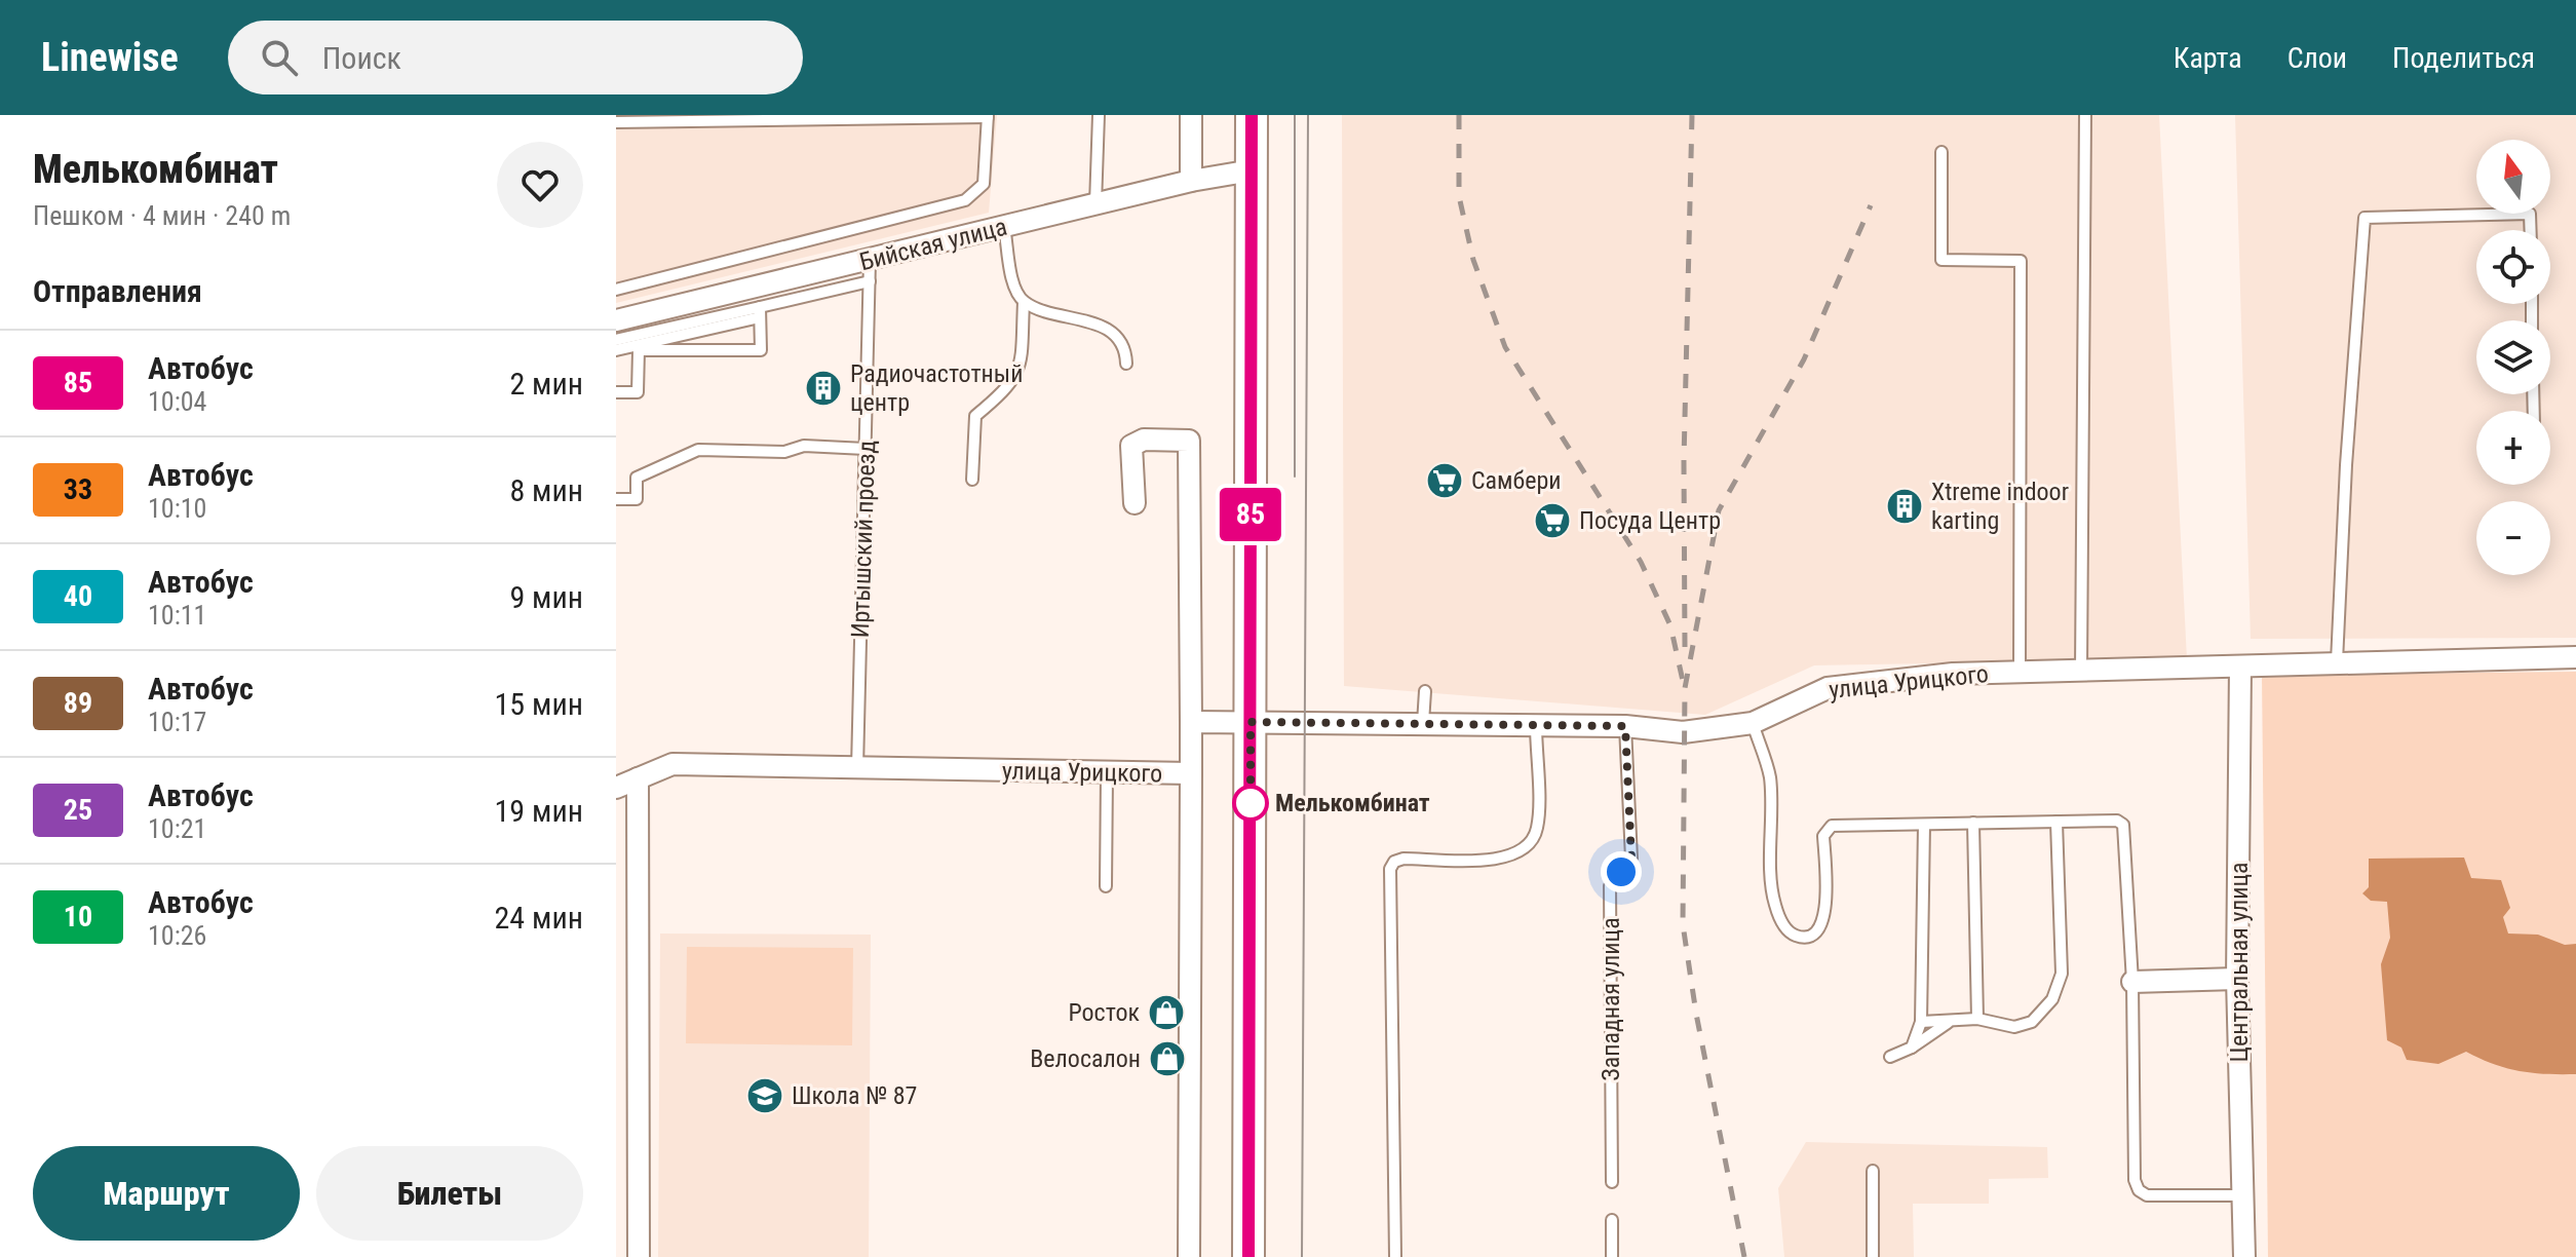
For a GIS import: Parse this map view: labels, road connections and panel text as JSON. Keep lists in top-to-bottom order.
{
  "streets": {
    "street": ["Бийская улица", "улица Урицкого", "Центральная улица"],
    "lane": ["Иртышский проезд", "Западная улица"]
  },
  "crossings": [
    ["Бийская улица", "Иртышский проезд"],
    ["Иртышский проезд", "улица Урицкого"],
    ["улица Урицкого", "Центральная улица"],
    ["улица Урицкого", "Западная улица"]
  ],
  "places": {
    "building": ["Радиочастотный центр", "Xtreme indoor karting"],
    "supermarket": ["Самбери", "Посуда Центр"],
    "other": ["Мелькомбинат"],
    "shop": ["Росток", "Велосалон"],
    "school or university": ["Школа № 87"]
  },
  "lines": ["bus line 85"],
  "north": "top",
  "page": {
    "header": "Linewise",
    "search": "Поиск",
    "nav": ["Карта", "Слои", "Поделиться"],
    "heading": [
      ["Мелькомбинат", "Пешком · 4 мин · 240 m"],
      "Отправления"
    ],
    "on_map": "85",
    "map_buttons": ["+", "−"],
    "list": [
      {
        "mark": "85",
        "name": "Автобус",
        "note": "10:04",
        "value": "2 мин"
      },
      {
        "mark": "33",
        "name": "Автобус",
        "note": "10:10",
        "value": "8 мин"
      },
      {
        "mark": "40",
        "name": "Автобус",
        "note": "10:11",
        "value": "9 мин"
      },
      {
        "mark": "89",
        "name": "Автобус",
        "note": "10:17",
        "value": "15 мин"
      },
      {
        "mark": "25",
        "name": "Автобус",
        "note": "10:21",
        "value": "19 мин"
      },
      {
        "mark": "10",
        "name": "Автобус",
        "note": "10:26",
        "value": "24 мин"
      }
    ],
    "buttons": ["Маршрут", "Билеты"]
  }
}
